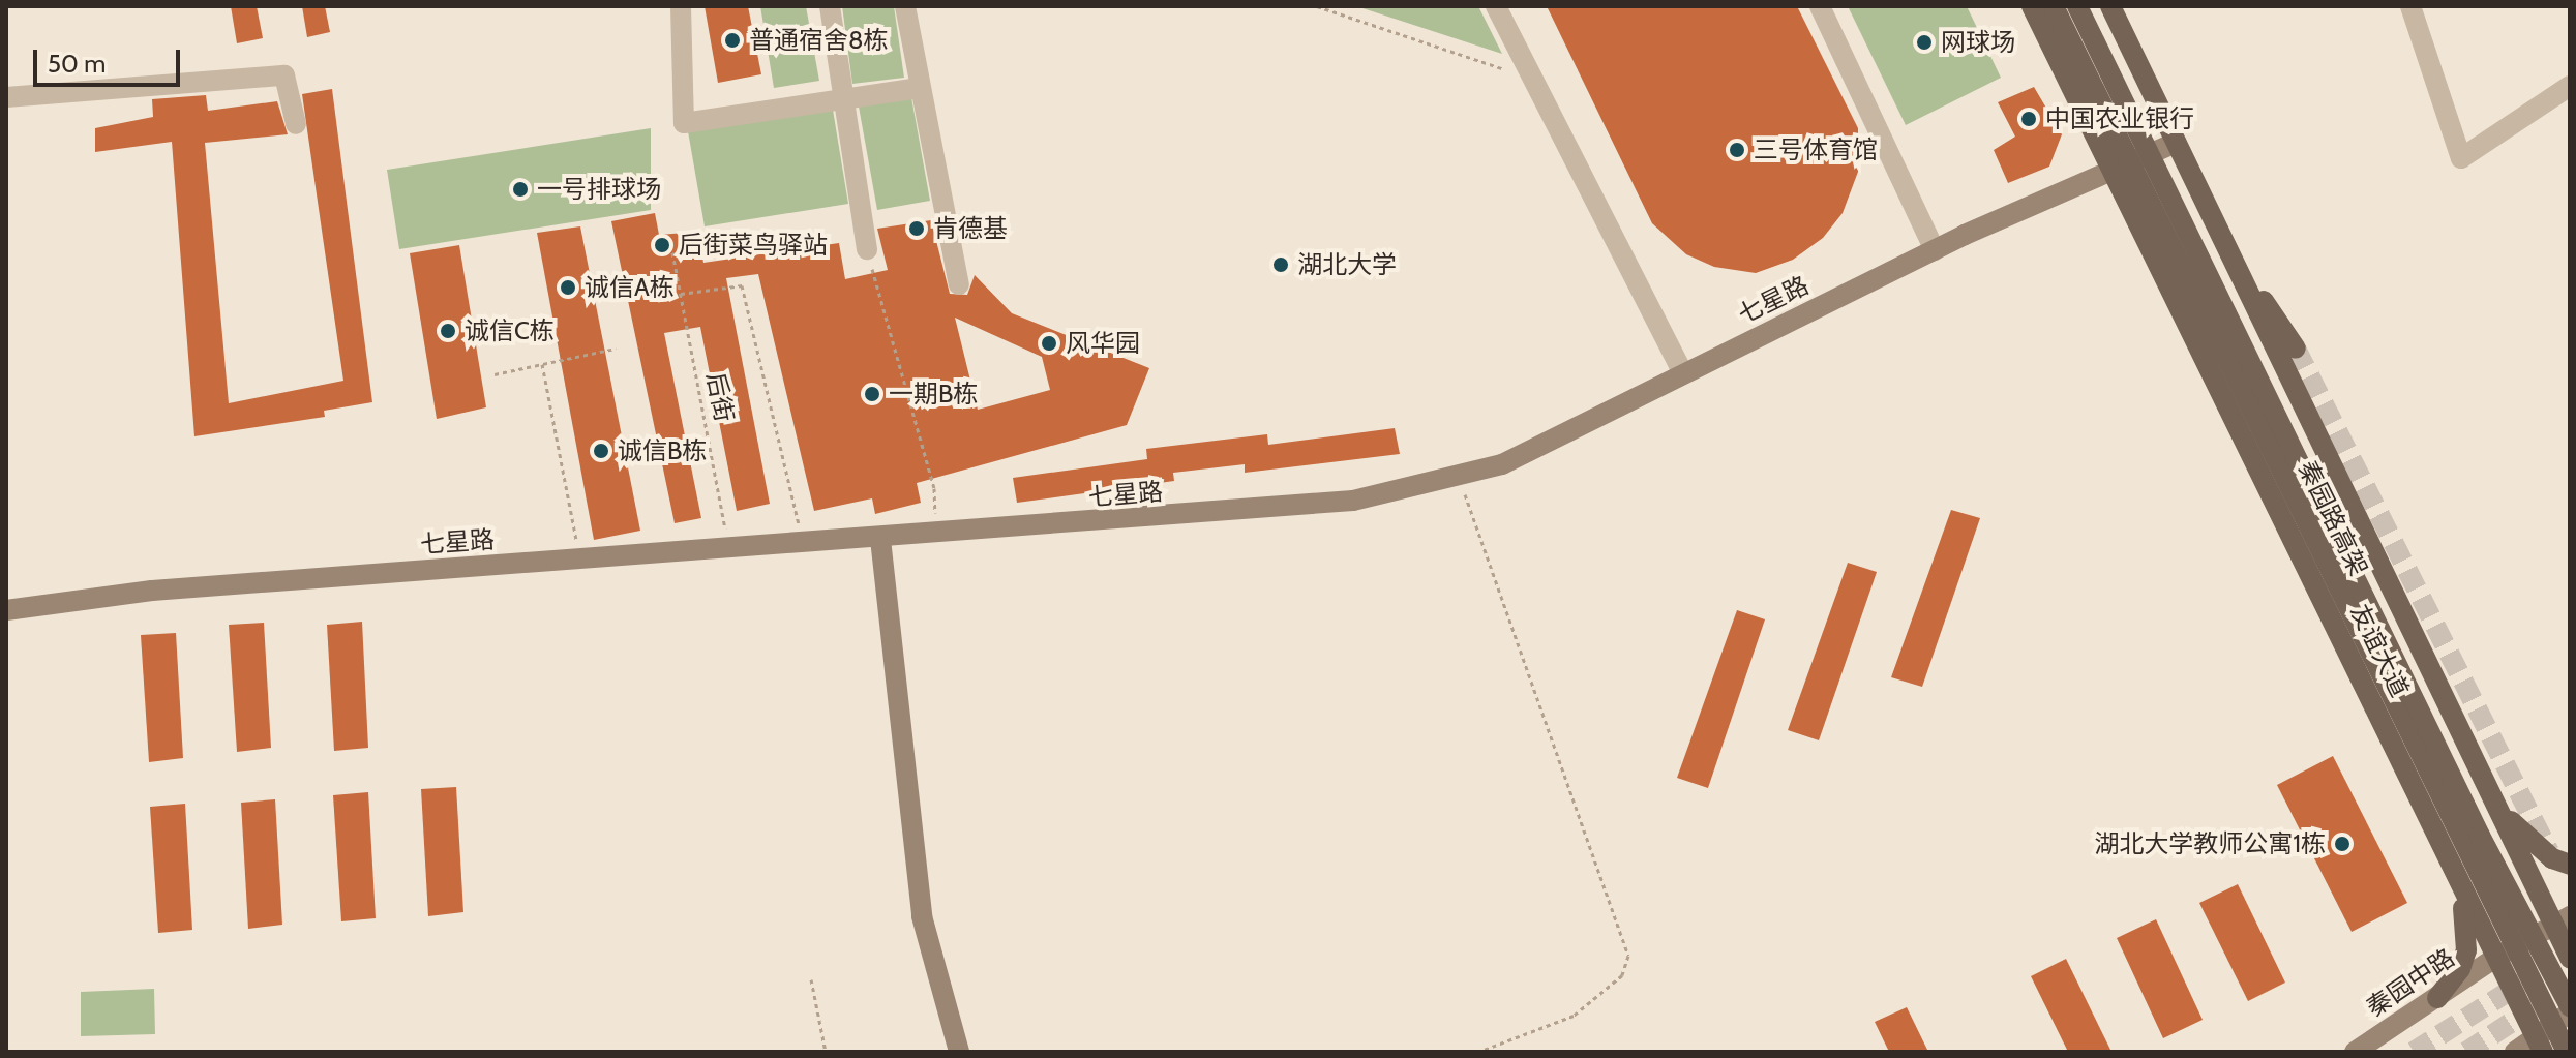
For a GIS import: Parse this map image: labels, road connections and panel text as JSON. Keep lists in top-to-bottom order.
{
  "streets": {
    "main road": ["秦园路高架", "友谊大道"],
    "street": ["七星路", "秦园中路"],
    "path": ["后街"]
  },
  "crossings": [
    ["七星路", "后街"],
    ["七星路", "友谊大道"],
    ["友谊大道", "秦园中路"]
  ],
  "places": [
    "普通宿舍8栋",
    "网球场",
    "中国农业银行",
    "三号体育馆",
    "一号排球场",
    "肯德基",
    "后街菜鸟驿站",
    "湖北大学",
    "诚信A栋",
    "诚信C栋",
    "风华园",
    "一期B栋",
    "诚信B栋",
    "湖北大学教师公寓1栋"
  ],
  "scale_bar": "50 m"
}
